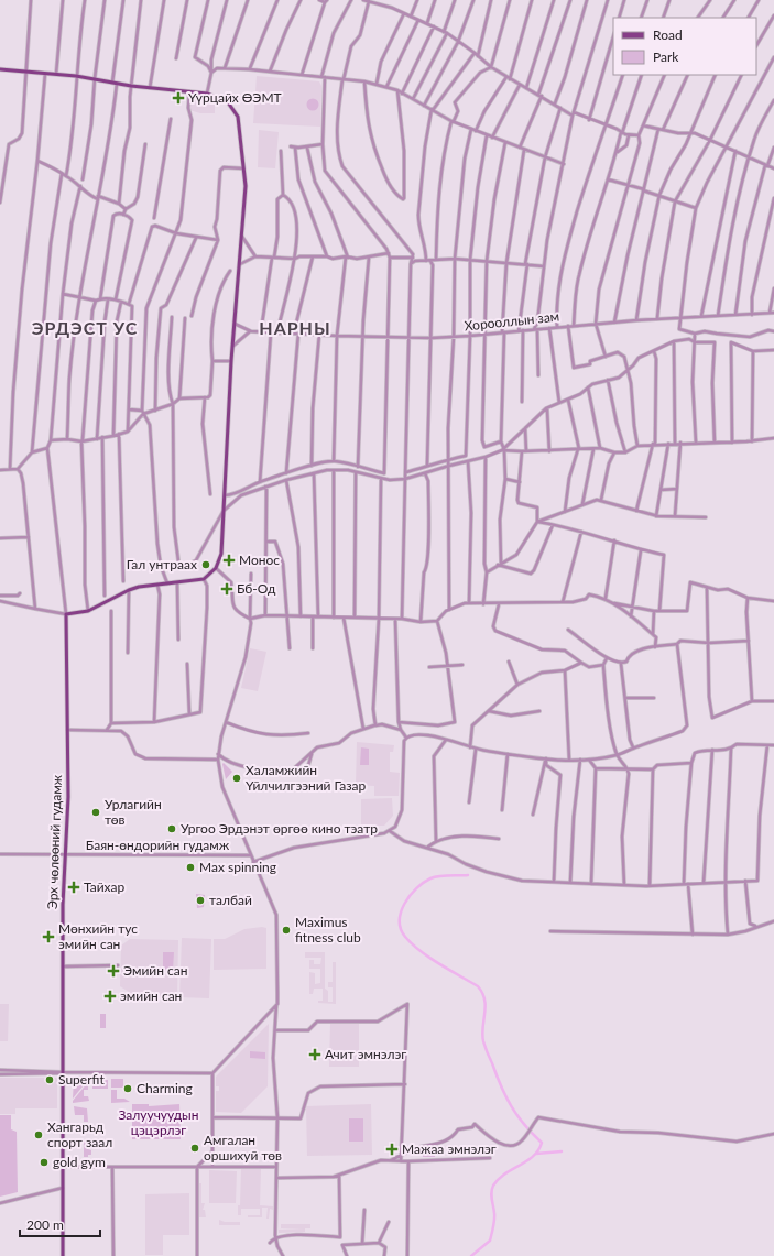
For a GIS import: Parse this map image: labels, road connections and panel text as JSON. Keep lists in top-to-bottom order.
{
  "streets": {
    "main road": ["Эрх чөлөөний гудамж"],
    "street": ["Хорооллын зам", "Баян-өндорийн гудамж"]
  },
  "crossings": [
    ["Эрх чөлөөний гудамж", "Баян-өндорийн гудамж"]
  ],
  "districts": ["ЭРДЭСТ УС", "НАРНЫ"],
  "parks": ["Залуучуудын цэцэрлэг"],
  "places": {
    "health": [
      "Үүрцайх ӨЭМТ",
      "Монос",
      "Бб-Од",
      "Тайхар",
      "Мөнхийн тус эмийн сан",
      "Эмийн сан",
      "эмийн сан",
      "Ачит эмнэлэг",
      "Maжаа эмнэлэг"
    ],
    "other": [
      "Гал унтраах",
      "Халамжийн Үйлчилгээний Газар",
      "Урлагийн төв",
      "Ургоо Эрдэнэт өргөө кино тэатр",
      "Max spinning",
      "талбай",
      "Maximus fitness club",
      "Superfit",
      "Charming",
      "Хангарьд спорт заал",
      "Амгалан оршихуй төв",
      "gold gym"
    ]
  },
  "legend": ["Road", "Park"],
  "scale_bar": "200 m"
}
